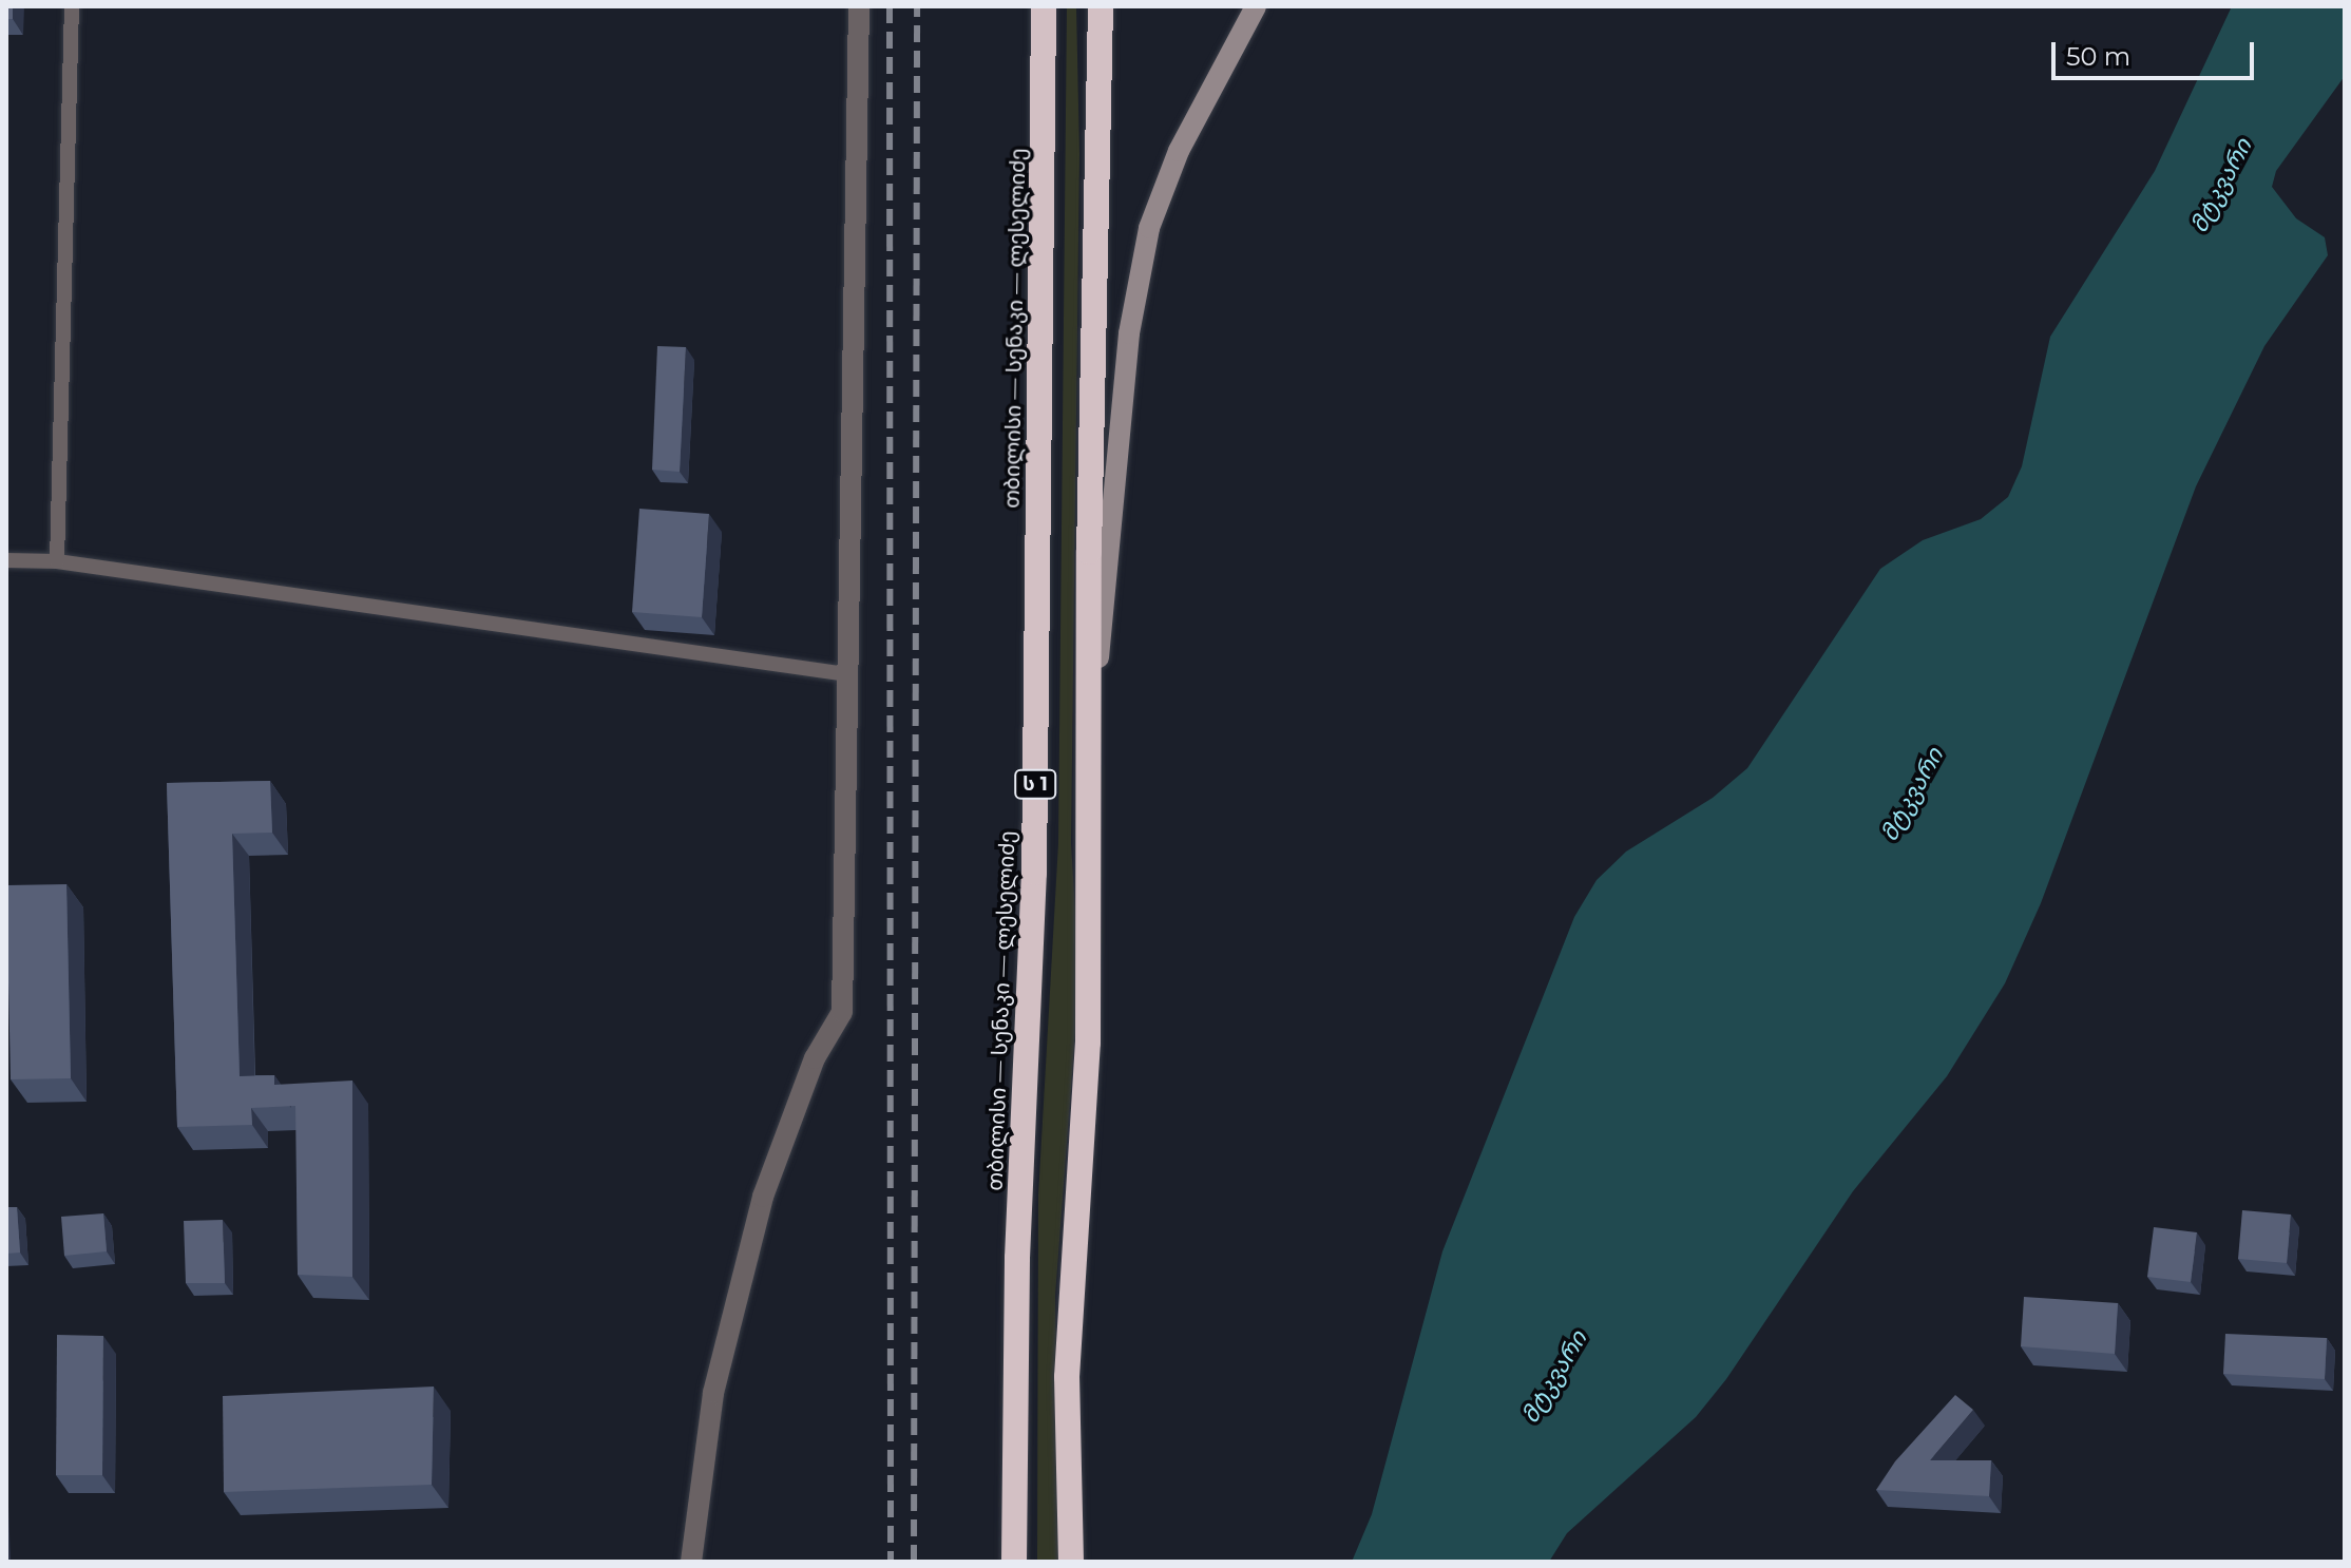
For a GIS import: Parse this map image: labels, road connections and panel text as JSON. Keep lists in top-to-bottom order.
{
  "streets": {
    "highway": ["თბილისი — სენაკი — ლესელიძე", "ს 1"]
  },
  "water": ["მტკვარი"],
  "scale_bar": "50 m"
}
